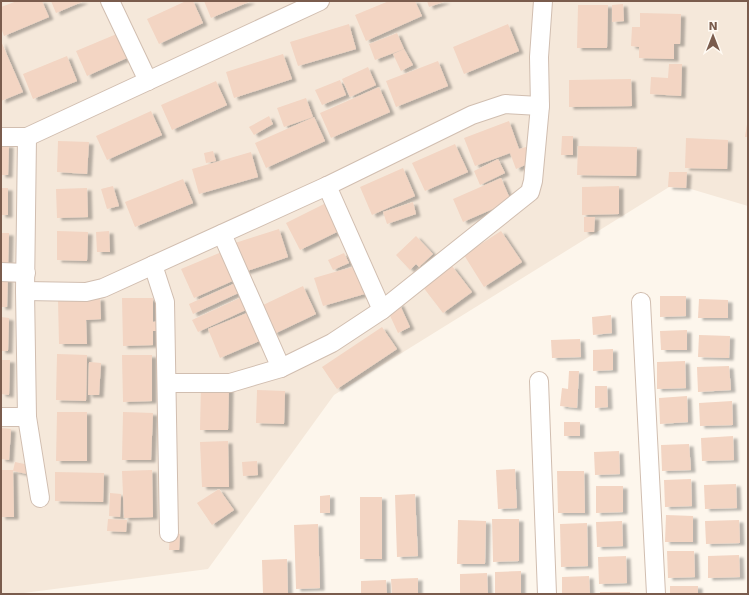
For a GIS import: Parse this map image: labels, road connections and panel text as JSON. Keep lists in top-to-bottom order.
{
  "north": "top"
}
